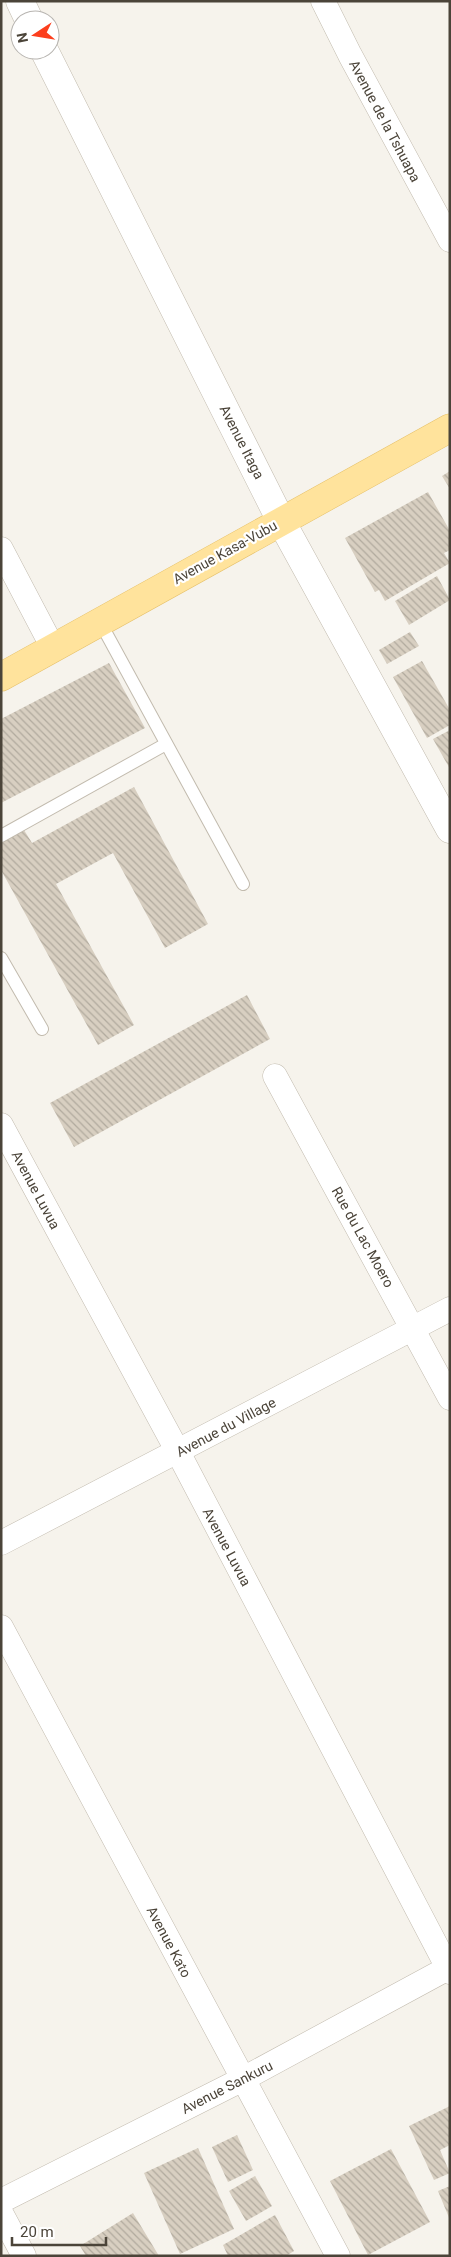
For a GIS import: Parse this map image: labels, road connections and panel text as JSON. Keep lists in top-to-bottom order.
{
  "streets": {
    "main road": ["Avenue Kasa-Vubu"],
    "street": [
      "Avenue de la Tshuapa",
      "Avenue Itaga",
      "Avenue Luvua",
      "Rue du Lac Moero",
      "Avenue du Village",
      "Avenue Kato",
      "Avenue Sankuru"
    ]
  },
  "crossings": [
    ["Avenue Itaga", "Avenue Kasa-Vubu"],
    ["Avenue Luvua", "Avenue du Village"],
    ["Avenue Luvua", "Avenue Sankuru"],
    ["Rue du Lac Moero", "Avenue du Village"],
    ["Avenue Kato", "Avenue Sankuru"]
  ],
  "scale_bar": "20 m",
  "north": "left"
}
